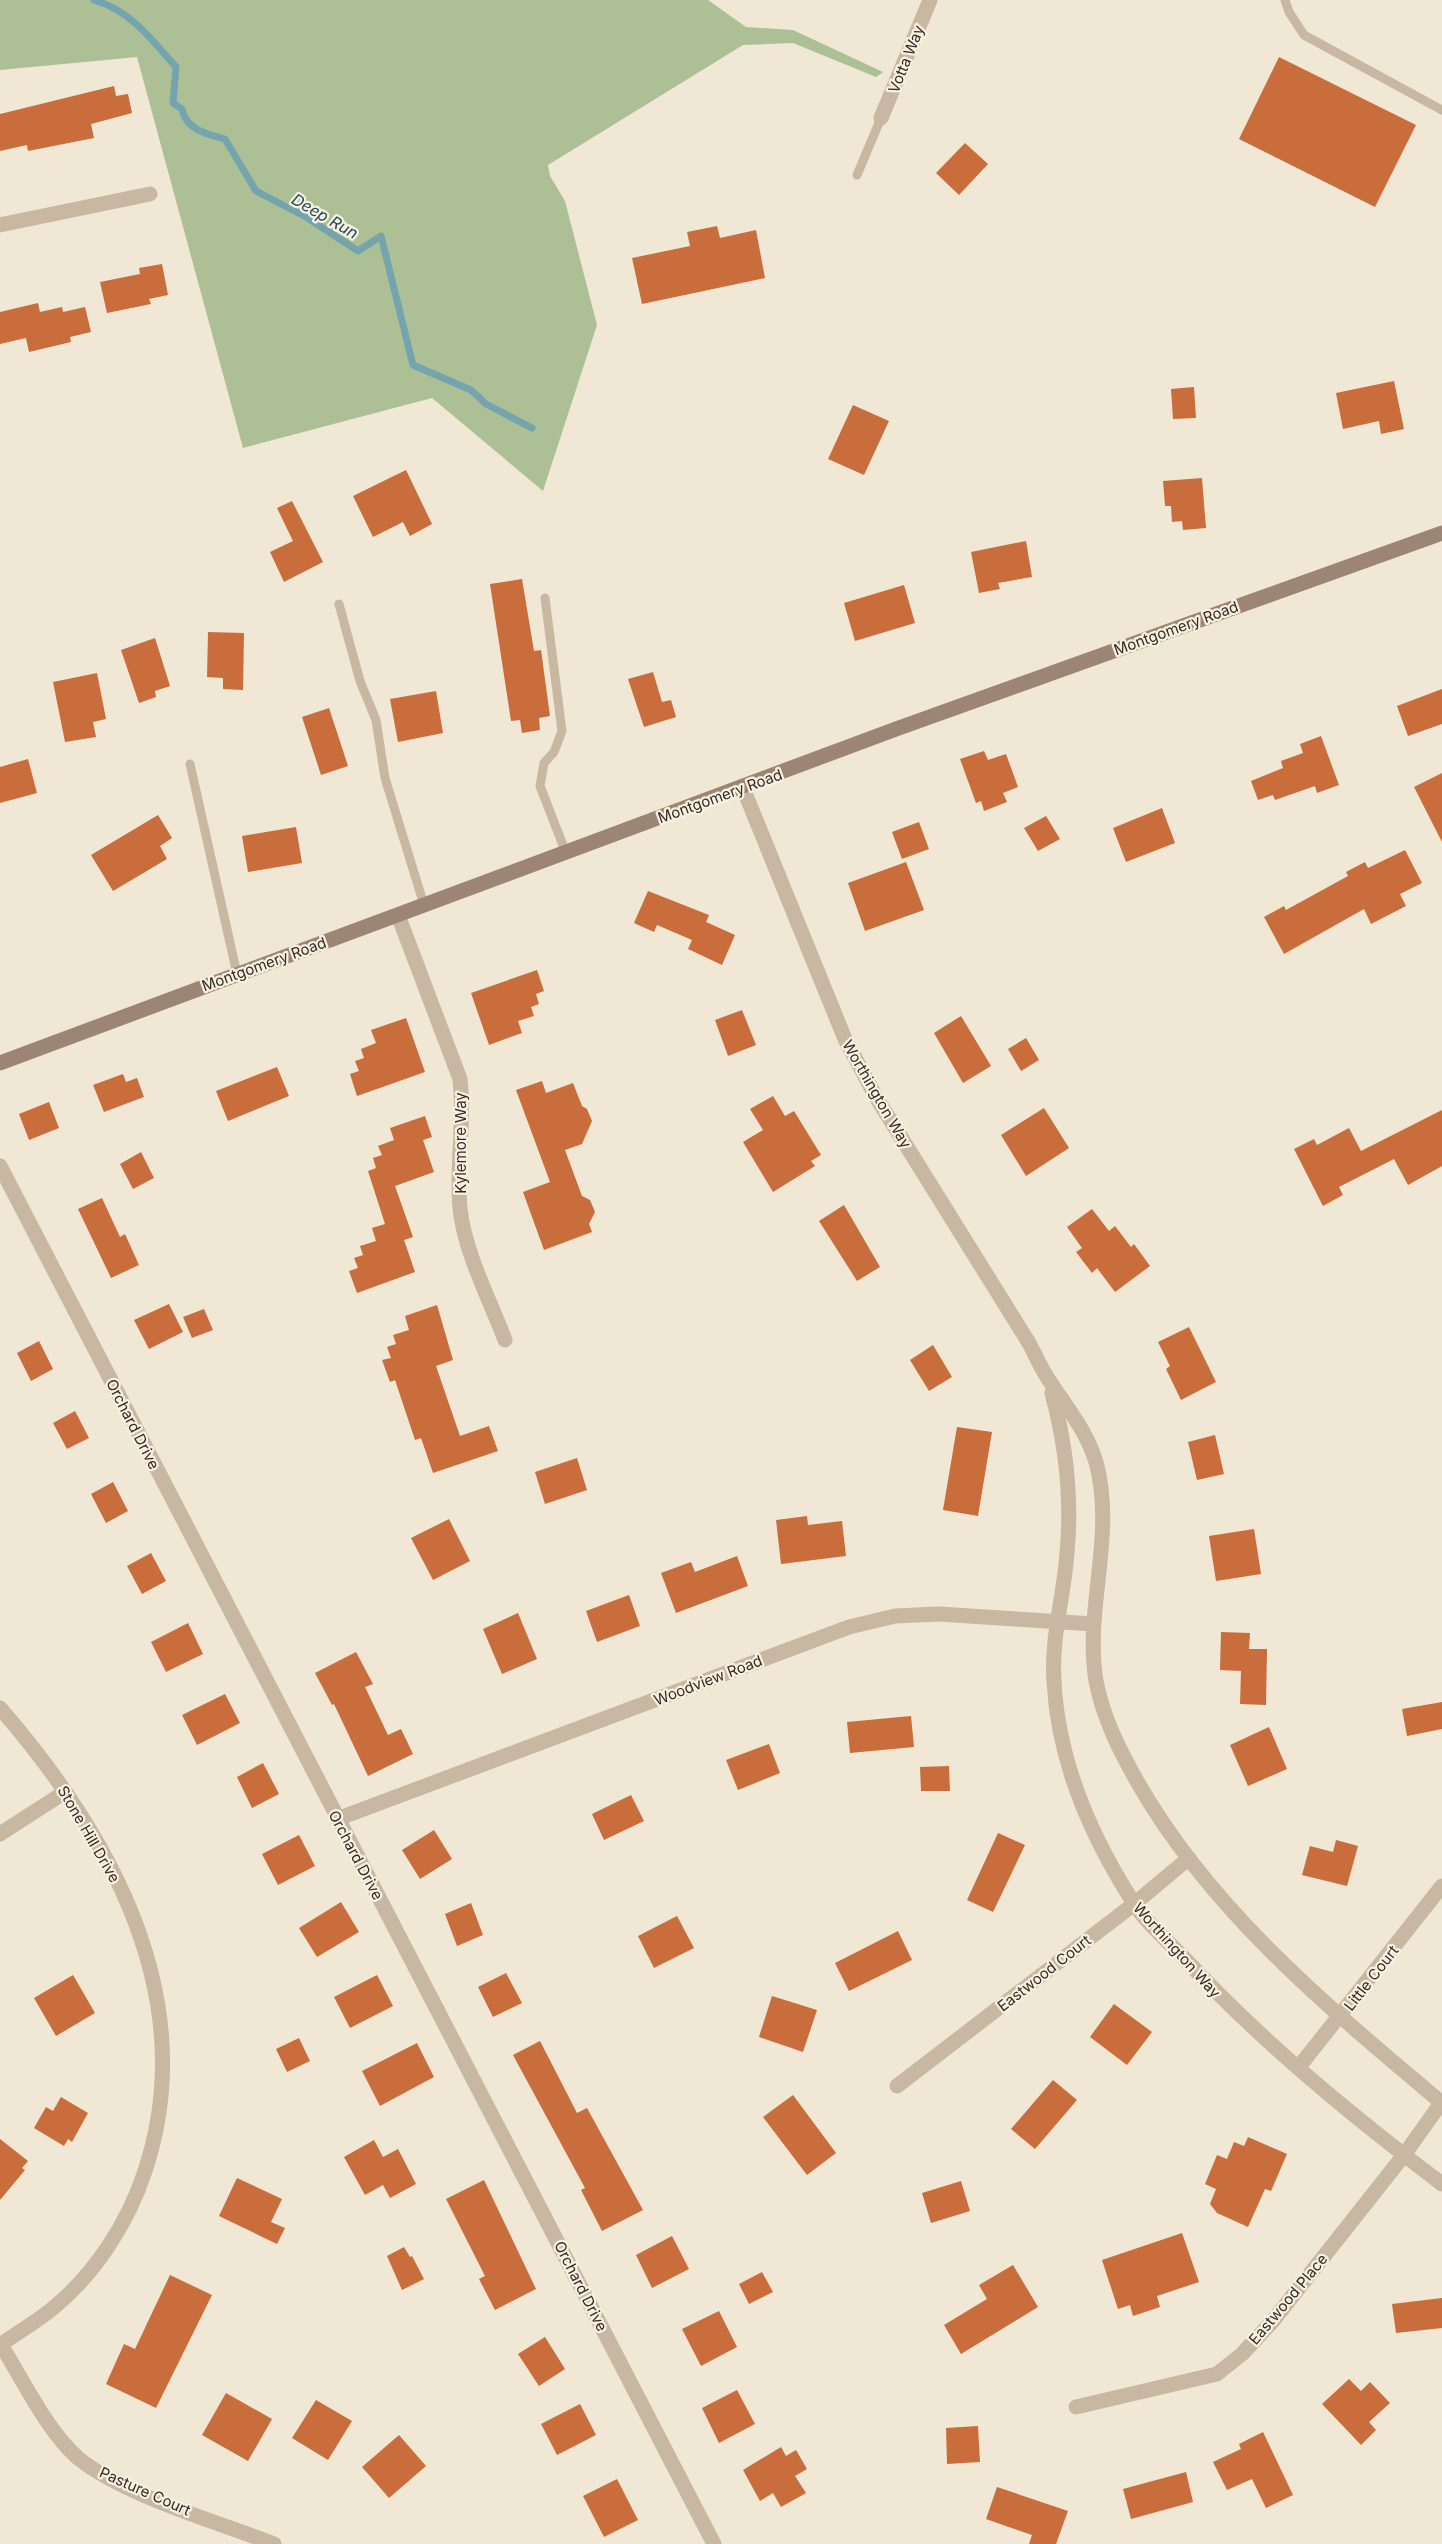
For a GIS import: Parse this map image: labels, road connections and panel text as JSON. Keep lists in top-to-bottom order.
{
  "streets": {
    "main road": ["Montgomery Road"],
    "street": [
      "Votta Way",
      "Worthington Way",
      "Kylemore Way",
      "Orchard Drive",
      "Woodview Road",
      "Stone Hill Drive",
      "Eastwood Court",
      "Little Court",
      "Eastwood Place",
      "Pasture Court"
    ]
  },
  "crossings": [
    ["Montgomery Road", "Worthington Way"],
    ["Montgomery Road", "Kylemore Way"],
    ["Worthington Way", "Woodview Road"],
    ["Worthington Way", "Eastwood Court"],
    ["Worthington Way", "Little Court"],
    ["Worthington Way", "Eastwood Place"],
    ["Orchard Drive", "Woodview Road"],
    ["Stone Hill Drive", "Pasture Court"]
  ],
  "water": ["Deep Run"]
}
